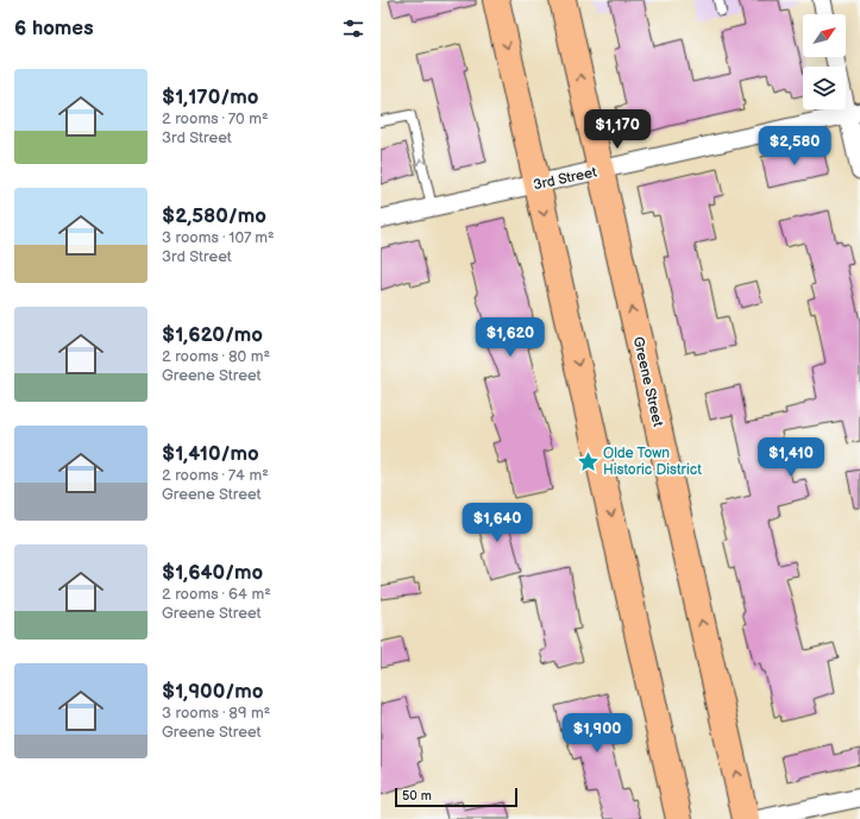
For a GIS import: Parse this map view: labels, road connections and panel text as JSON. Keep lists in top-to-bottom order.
{
  "streets": {
    "main road": ["Greene Street"],
    "street": ["3rd Street"]
  },
  "crossings": [
    ["3rd Street", "Greene Street"]
  ],
  "places": {
    "place": ["Olde Town Historic District"]
  },
  "scale_bar": "50 m",
  "north": "top right",
  "page": {
    "heading": "6 homes",
    "list": [
      {
        "name": "$1,170/mo",
        "note": "2 rooms · 70 m² · 3rd Street"
      },
      {
        "name": "$2,580/mo",
        "note": "3 rooms · 107 m² · 3rd Street"
      },
      {
        "name": "$1,620/mo",
        "note": "2 rooms · 80 m² · Greene Street"
      },
      {
        "name": "$1,410/mo",
        "note": "2 rooms · 74 m² · Greene Street"
      },
      {
        "name": "$1,640/mo",
        "note": "2 rooms · 64 m² · Greene Street"
      },
      {
        "name": "$1,900/mo",
        "note": "3 rooms · 89 m² · Greene Street"
      }
    ],
    "price": [
      "$1,170",
      "$2,580",
      "$1,620",
      "$1,410",
      "$1,640",
      "$1,900"
    ],
    "scale": "50 m"
  }
}
